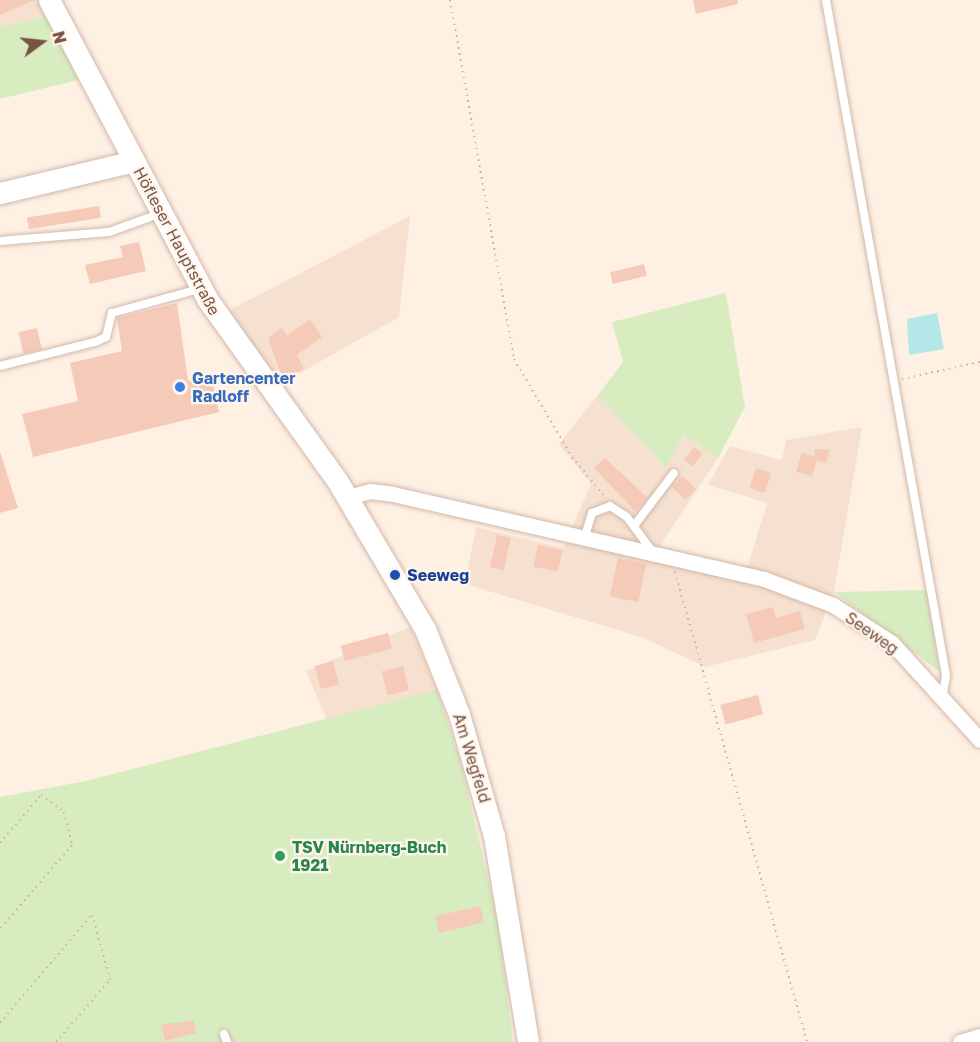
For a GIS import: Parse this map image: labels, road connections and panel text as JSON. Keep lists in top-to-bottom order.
{
  "streets": {
    "street": ["Höfleser Hauptstraße", "Seeweg", "Am Wegfeld"]
  },
  "crossings": [
    ["Höfleser Hauptstraße", "Seeweg"],
    ["Höfleser Hauptstraße", "Am Wegfeld"],
    ["Seeweg", "Am Wegfeld"]
  ],
  "places": ["Gartencenter Radloff", "Seeweg", "TSV Nürnberg-Buch 1921"],
  "north": "right"
}
